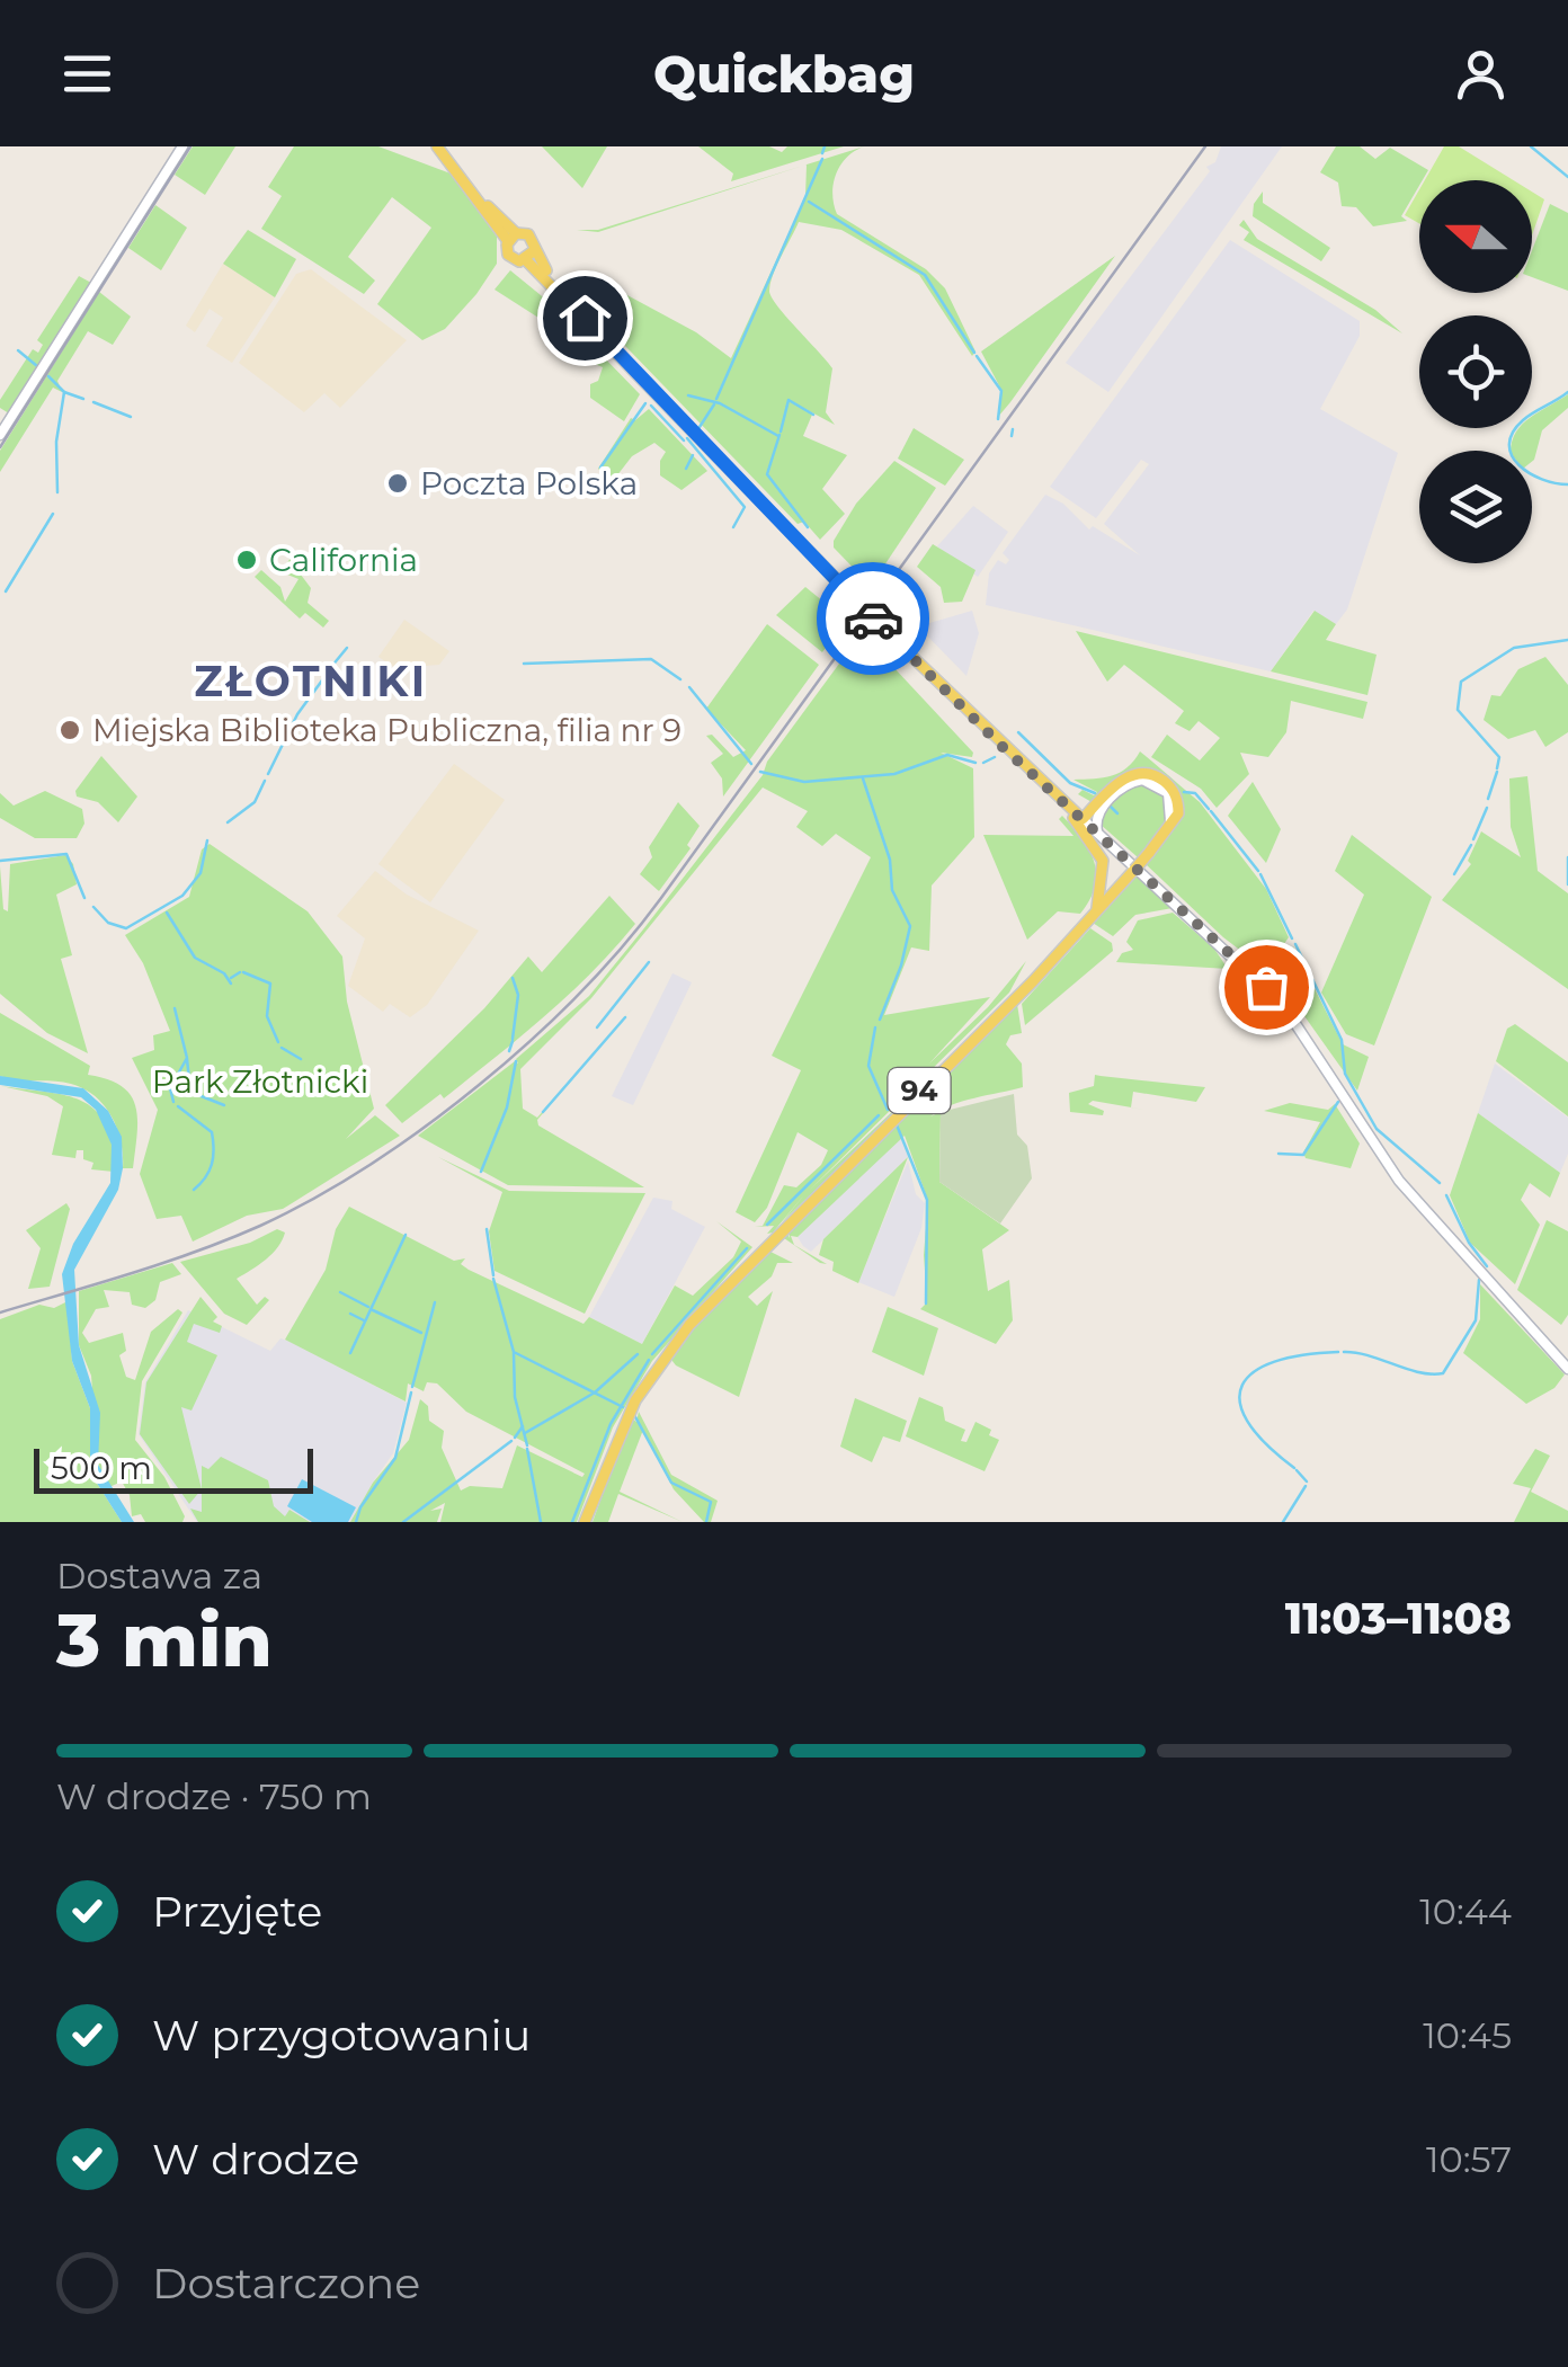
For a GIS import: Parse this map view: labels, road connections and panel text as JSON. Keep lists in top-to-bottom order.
{
  "streets": {
    "main road": ["94"]
  },
  "districts": ["ZŁOTNIKI"],
  "parks": ["Park Złotnicki"],
  "places": ["Poczta Polska", "California", "Miejska Biblioteka Publiczna, filia nr 9"],
  "scale_bar": "500 m",
  "north": "left",
  "page": {
    "header": "Quickbag",
    "scale": "500 m",
    "heading": ["3 min", "Dostawa za", "11:03–11:08"],
    "bar": "W drodze · 750 m",
    "list": [
      ["Przyjęte", "10:44"],
      ["W przygotowaniu", "10:45"],
      ["W drodze", "10:57"],
      "Dostarczone"
    ]
  }
}
